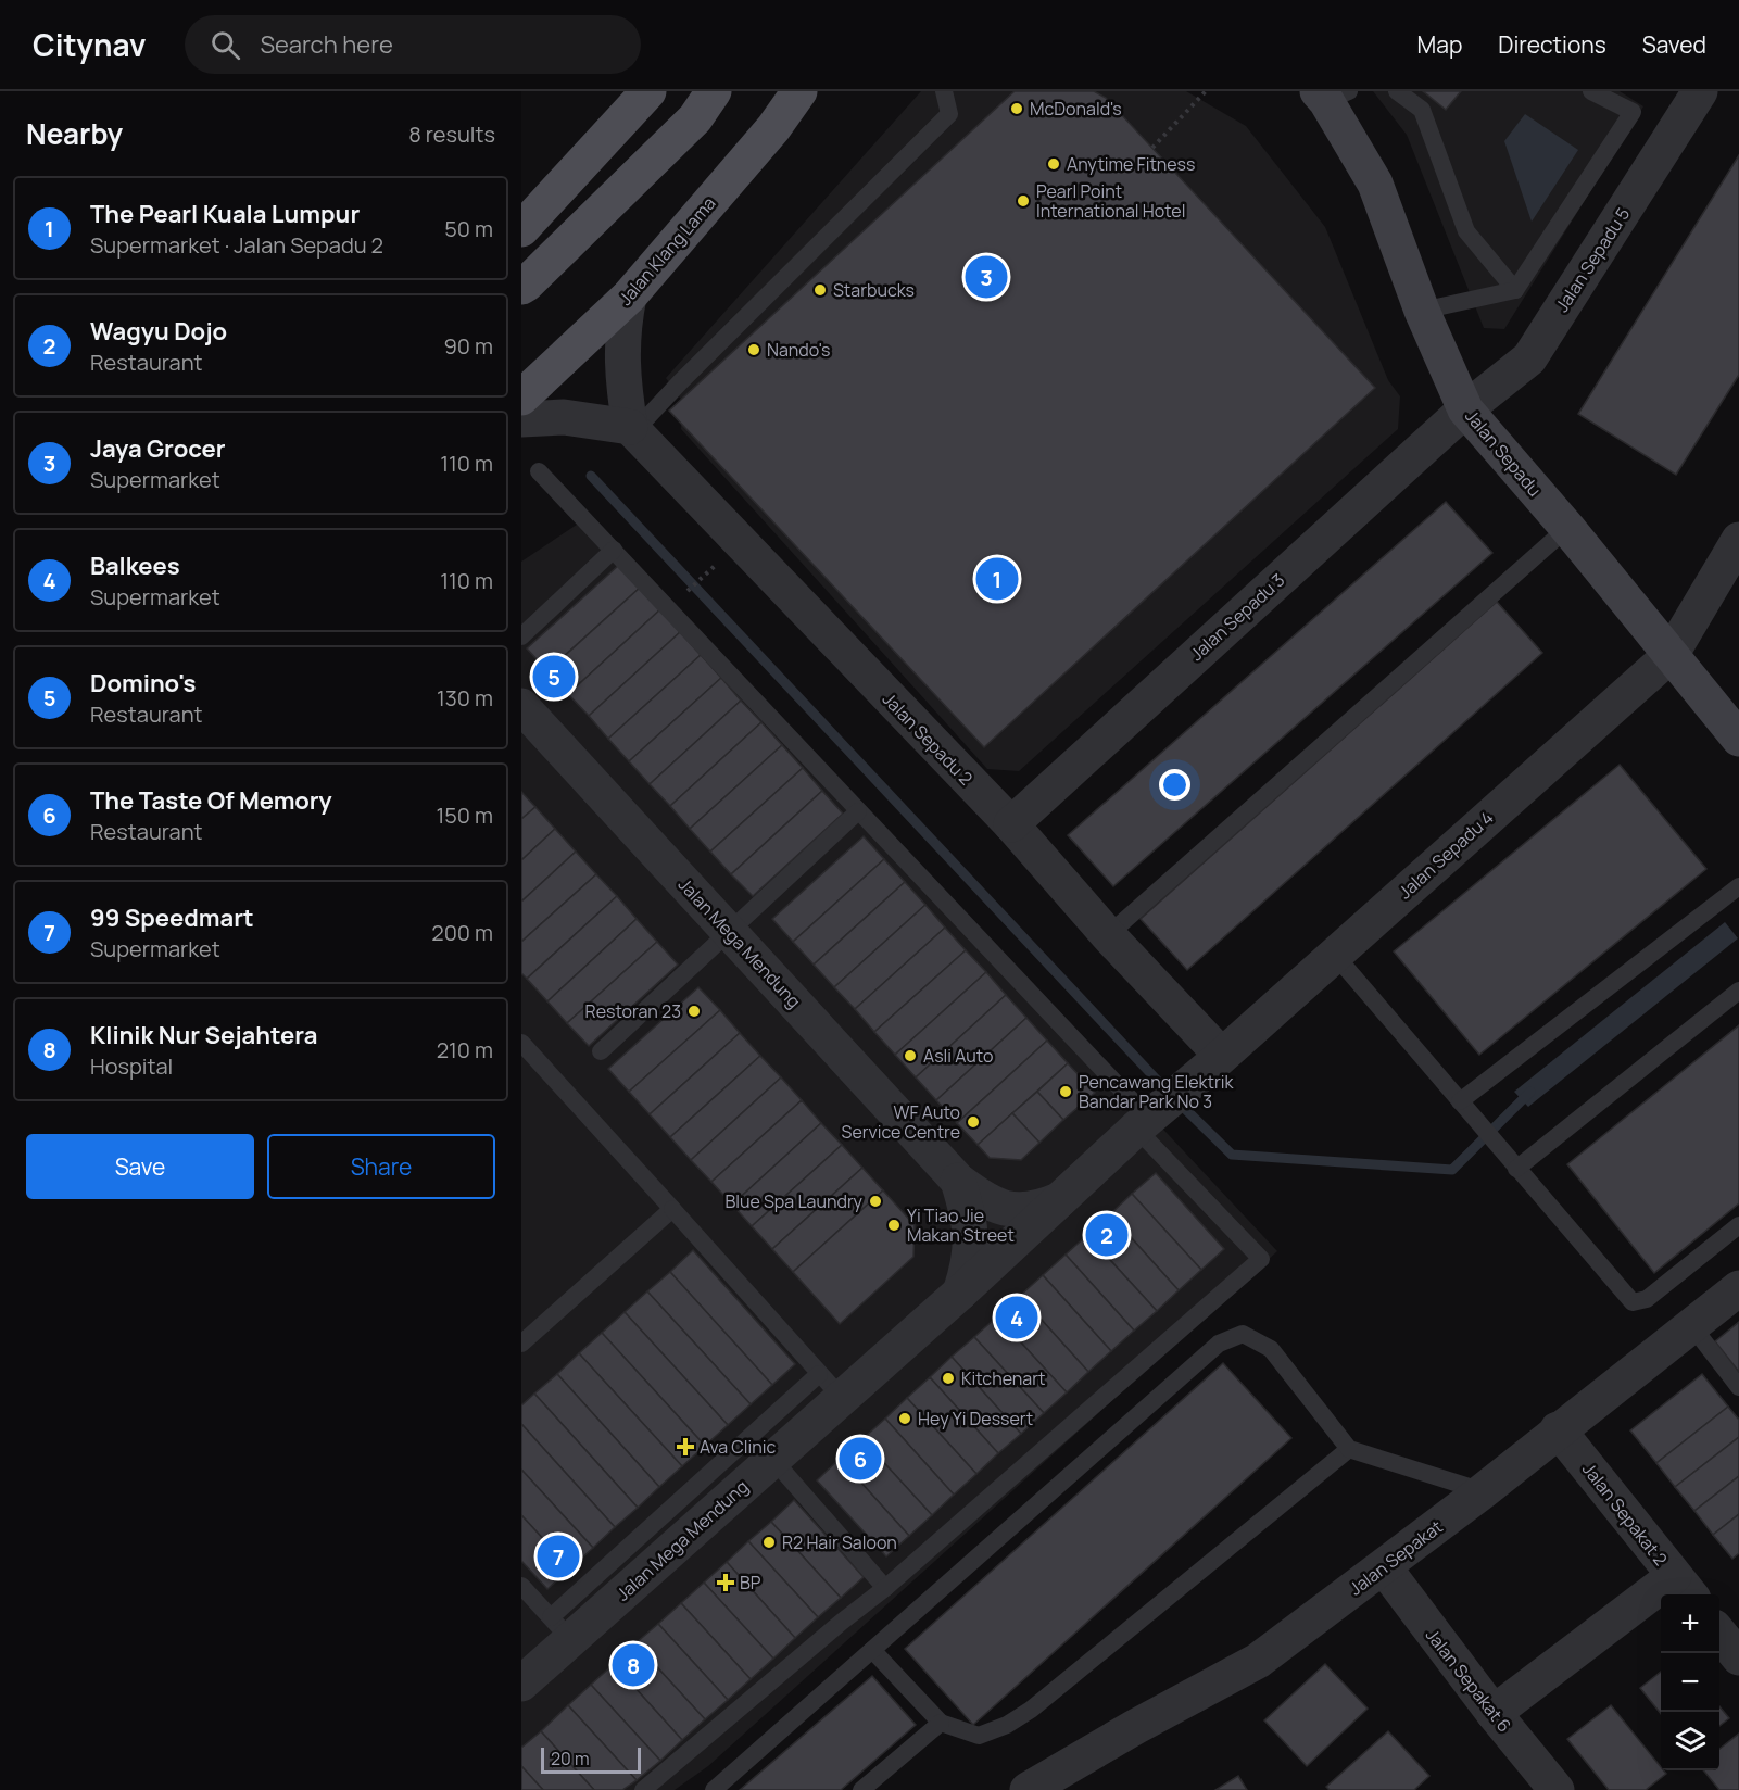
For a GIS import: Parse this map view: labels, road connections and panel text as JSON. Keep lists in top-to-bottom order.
{
  "streets": {
    "main road": ["Jalan Klang Lama"],
    "street": [
      "Jalan Sepadu 5",
      "Jalan Sepadu",
      "Jalan Sepadu 3",
      "Jalan Sepadu 2",
      "Jalan Sepadu 4",
      "Jalan Mega Mendung",
      "Jalan Sepakat 2",
      "Jalan Sepakat",
      "Jalan Sepakat 6"
    ]
  },
  "crossings": [
    ["Jalan Sepadu 5", "Jalan Sepadu"],
    ["Jalan Sepadu 5", "Jalan Sepadu 3"],
    ["Jalan Sepadu", "Jalan Sepadu 3"],
    ["Jalan Sepadu", "Jalan Sepadu 4"],
    ["Jalan Sepadu 3", "Jalan Sepadu 2"],
    ["Jalan Sepadu 2", "Jalan Sepadu 4"],
    ["Jalan Sepadu 2", "Jalan Mega Mendung"],
    ["Jalan Sepadu 4", "Jalan Mega Mendung"],
    ["Jalan Sepakat 2", "Jalan Sepakat"],
    ["Jalan Sepakat", "Jalan Sepakat 6"]
  ],
  "places": {
    "other": [
      "McDonald's",
      "Anytime Fitness",
      "Pearl Point International Hotel",
      "Starbucks",
      "Nando's",
      "Restoran 23",
      "Asli Auto",
      "Pencawang Elektrik Bandar Park No 3",
      "WF Auto Service Centre",
      "Blue Spa Laundry",
      "Yi Tiao Jie Makan Street",
      "Kitchenart",
      "Hey Yi Dessert",
      "R2 Hair Saloon"
    ],
    "health": ["Ava Clinic", "BP"]
  },
  "scale_bar": "20 m",
  "page": {
    "header": "Citynav",
    "search": "Search here",
    "nav": ["Map", "Directions", "Saved"],
    "heading": ["Nearby", "8 results"],
    "list": [
      {
        "mark": "1",
        "name": "The Pearl Kuala Lumpur",
        "note": "Supermarket · Jalan Sepadu 2",
        "value": "50 m"
      },
      {
        "mark": "2",
        "name": "Wagyu Dojo",
        "note": "Restaurant",
        "value": "90 m"
      },
      {
        "mark": "3",
        "name": "Jaya Grocer",
        "note": "Supermarket",
        "value": "110 m"
      },
      {
        "mark": "4",
        "name": "Balkees",
        "note": "Supermarket",
        "value": "110 m"
      },
      {
        "mark": "5",
        "name": "Domino's",
        "note": "Restaurant",
        "value": "130 m"
      },
      {
        "mark": "6",
        "name": "The Taste Of Memory",
        "note": "Restaurant",
        "value": "150 m"
      },
      {
        "mark": "7",
        "name": "99 Speedmart",
        "note": "Supermarket",
        "value": "200 m"
      },
      {
        "mark": "8",
        "name": "Klinik Nur Sejahtera",
        "note": "Hospital",
        "value": "210 m"
      }
    ],
    "pins": [
      "3",
      "1",
      "5",
      "2",
      "4",
      "6",
      "7",
      "8"
    ],
    "buttons": ["Save", "Share"],
    "map_buttons": ["+", "−"],
    "scale": "20 m"
  }
}
